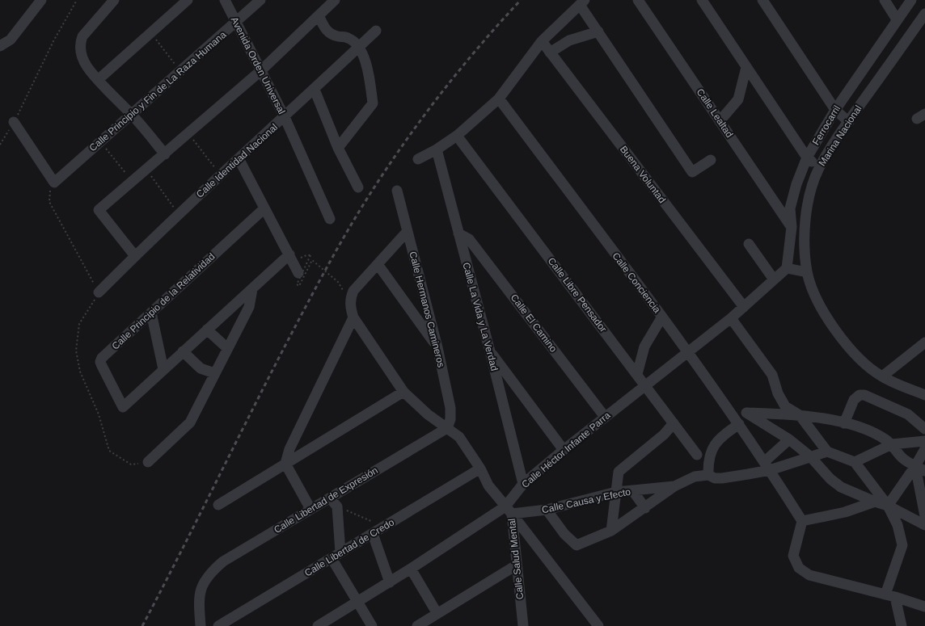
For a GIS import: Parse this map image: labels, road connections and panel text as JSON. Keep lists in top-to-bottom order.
{
  "streets": {
    "street": [
      "Avenida Orden Universal",
      "Calle Principio y Fin de La Raza Humana",
      "Calle Lealtad",
      "Ferrocarril",
      "Marina Nacional",
      "Calle Identidad Nacional",
      "Buena Voluntad",
      "Calle Conciencia",
      "Calle Libre Pensador",
      "Calle Principio de la Relatividad",
      "Calle Hermanos Camineros",
      "Calle La Vida y La Verdad",
      "Calle El Camino",
      "Calle Héctor Infante Parra",
      "Calle Libertad de Expresión",
      "Calle Causa y Efecto",
      "Calle Libertad de Credo",
      "Calle Salud Mental"
    ]
  },
  "crossings": [
    ["Avenida Orden Universal", "Calle Principio y Fin de La Raza Humana"],
    ["Avenida Orden Universal", "Calle Identidad Nacional"],
    ["Calle Lealtad", "Ferrocarril"],
    ["Ferrocarril", "Calle Héctor Infante Parra"],
    ["Buena Voluntad", "Calle Héctor Infante Parra"],
    ["Calle Conciencia", "Calle Héctor Infante Parra"],
    ["Calle Conciencia", "Calle Causa y Efecto"],
    ["Calle Libre Pensador", "Calle Héctor Infante Parra"],
    ["Calle Hermanos Camineros", "Calle Libertad de Expresión"],
    ["Calle Hermanos Camineros", "Calle Salud Mental"],
    ["Calle La Vida y La Verdad", "Calle El Camino"],
    ["Calle La Vida y La Verdad", "Calle Héctor Infante Parra"],
    ["Calle El Camino", "Calle Héctor Infante Parra"],
    ["Calle Héctor Infante Parra", "Calle Causa y Efecto"],
    ["Calle Héctor Infante Parra", "Calle Salud Mental"],
    ["Calle Libertad de Expresión", "Calle Salud Mental"],
    ["Calle Causa y Efecto", "Calle Salud Mental"],
    ["Calle Libertad de Credo", "Calle Salud Mental"]
  ]
}
